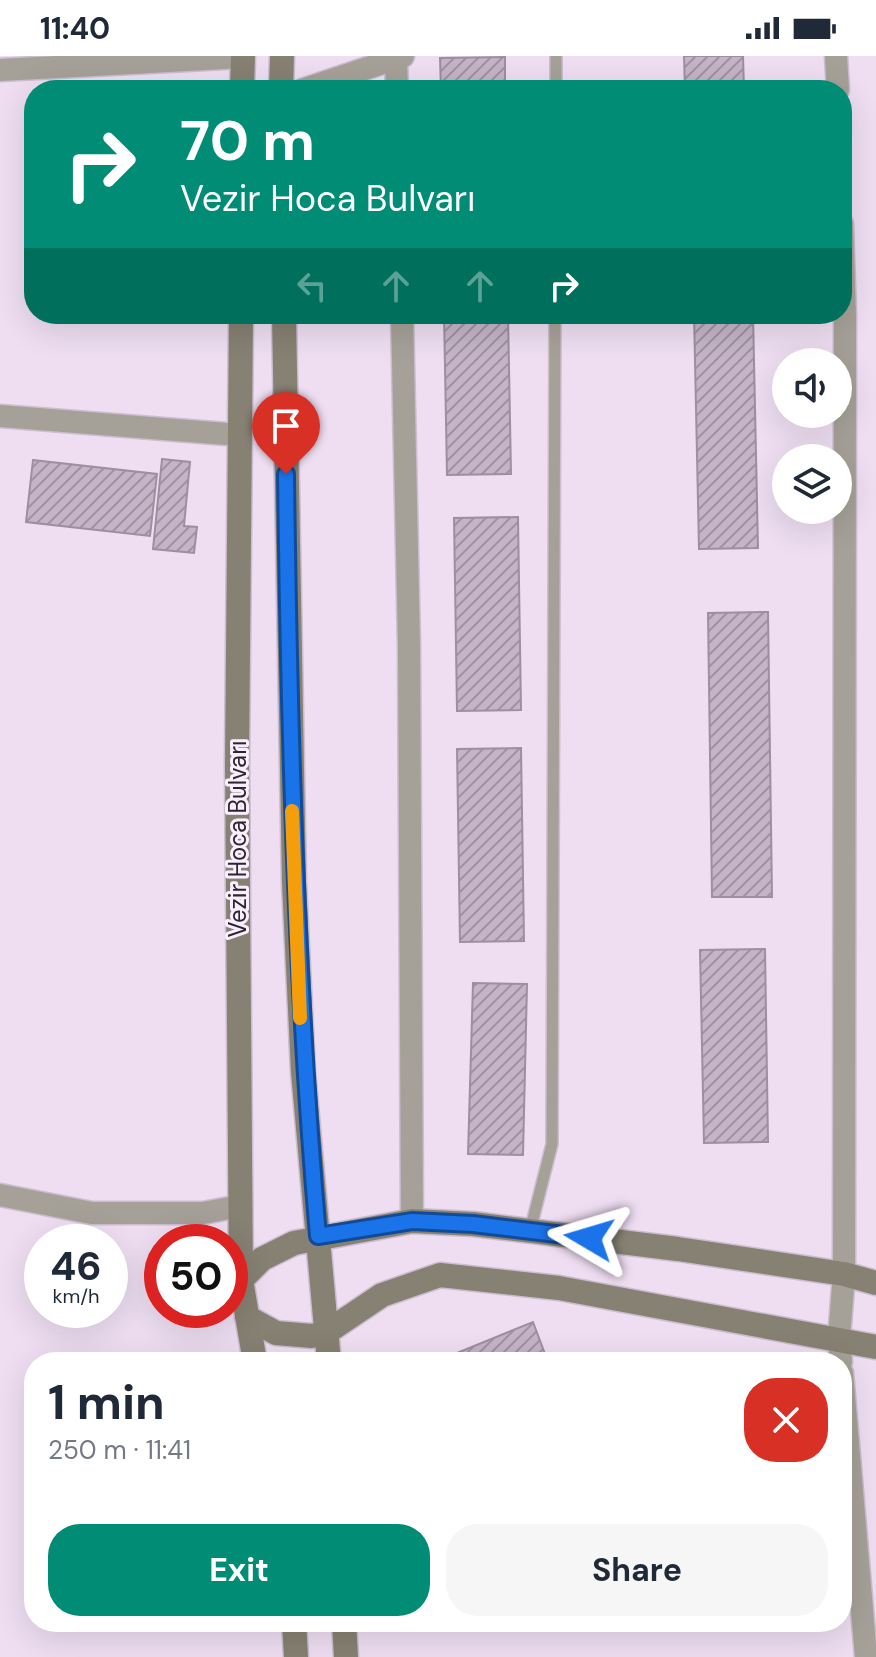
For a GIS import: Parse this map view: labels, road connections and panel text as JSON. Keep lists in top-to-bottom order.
{
  "streets": {
    "main road": ["Vezir Hoca Bulvarı"]
  },
  "page": {
    "status": "11:40",
    "turn": ["70 m", "Vezir Hoca Bulvarı"],
    "speed": "46 km/h",
    "limit": "50",
    "heading": ["1 min", "250 m · 11:41"],
    "buttons": ["Exit", "Share"]
  }
}
